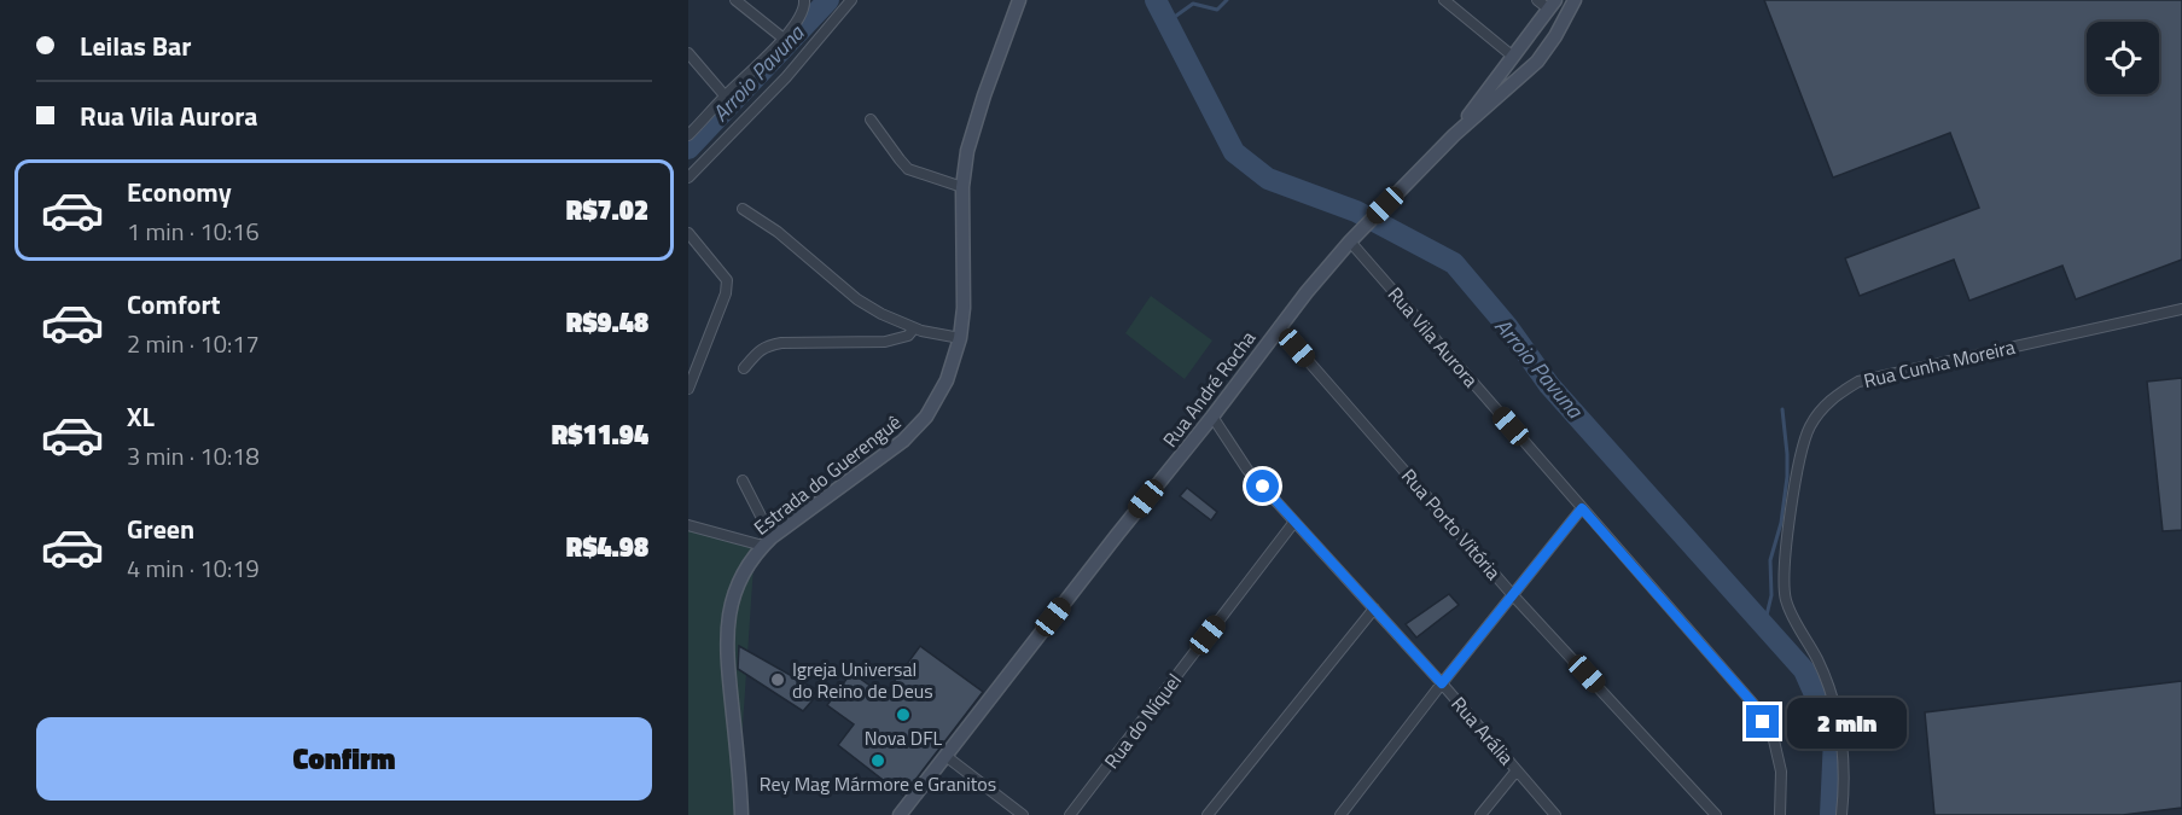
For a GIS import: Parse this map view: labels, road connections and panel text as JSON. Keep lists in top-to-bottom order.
{
  "streets": {
    "main road": ["Rua André Rocha", "Estrada do Guerenguê"],
    "street": [
      "Rua Vila Aurora",
      "Rua Cunha Moreira",
      "Rua Porto Vitória",
      "Rua do Níquel",
      "Rua Arália"
    ]
  },
  "crossings": [
    ["Rua Vila Aurora", "Rua André Rocha"],
    ["Rua André Rocha", "Rua Porto Vitória"],
    ["Rua André Rocha", "Rua Arália"],
    ["Rua do Níquel", "Rua Arália"]
  ],
  "water": ["Arroio Pavuna"],
  "places": ["Igreja Universal do Reino de Deus", "Nova DFL", "Rey Mag Mármore e Granitos"],
  "page": {
    "banner": ["Leilas Bar", "Rua Vila Aurora"],
    "list": [
      {
        "name": "Economy",
        "note": "1 min · 10:16",
        "value": "R$7.02"
      },
      {
        "name": "Comfort",
        "note": "2 min · 10:17",
        "value": "R$9.48"
      },
      {
        "name": "XL",
        "note": "3 min · 10:18",
        "value": "R$11.94"
      },
      {
        "name": "Green",
        "note": "4 min · 10:19",
        "value": "R$4.98"
      }
    ],
    "bubble": "2 min",
    "buttons": "Confirm"
  }
}
